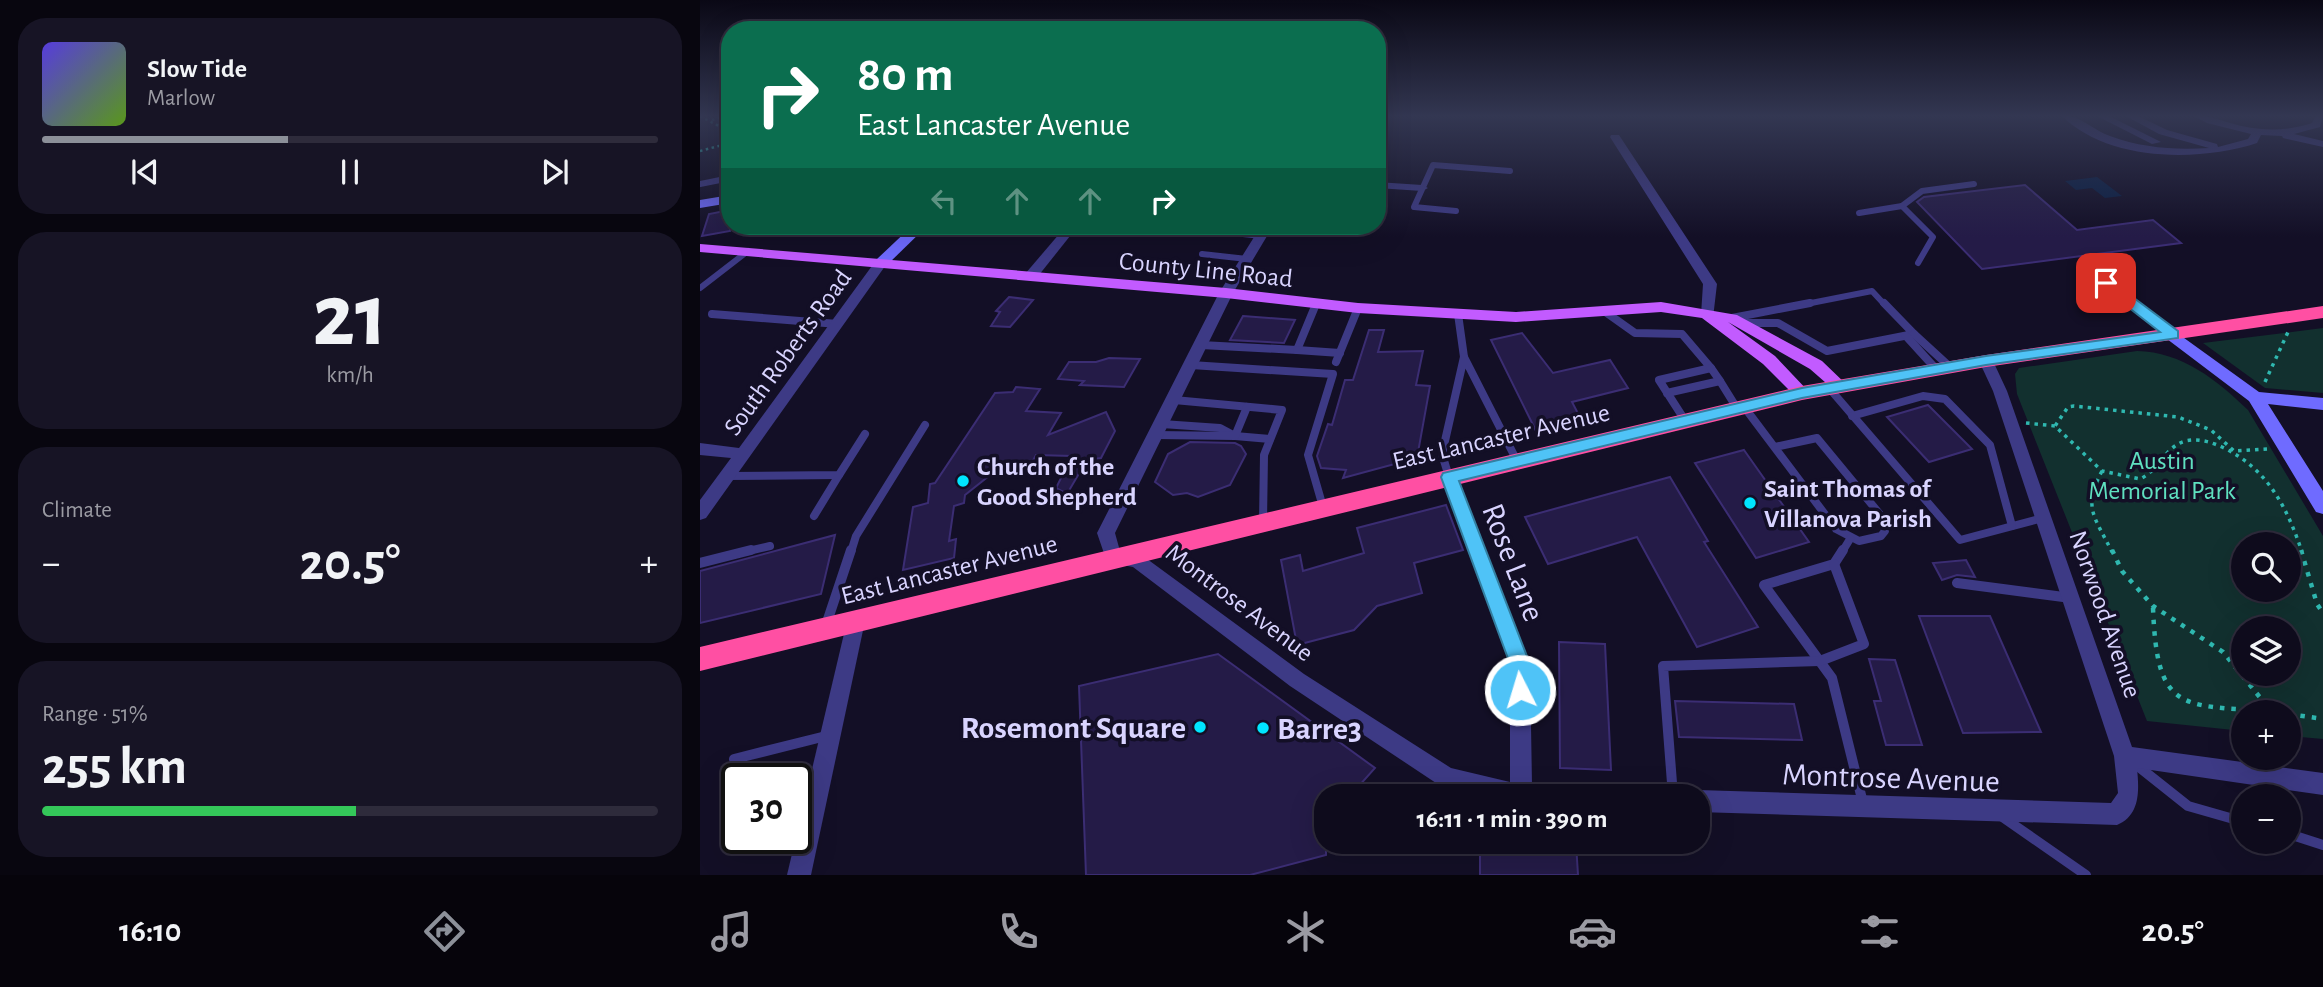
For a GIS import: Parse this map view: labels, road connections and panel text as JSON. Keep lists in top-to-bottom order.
{
  "streets": {
    "highway": ["East Lancaster Avenue"],
    "main road": ["County Line Road"],
    "street": [
      "South Roberts Road",
      "Rose Lane",
      "Montrose Avenue",
      "Norwood Avenue"
    ]
  },
  "crossings": [
    ["County Line Road", "South Roberts Road"],
    ["County Line Road", "East Lancaster Avenue"],
    ["East Lancaster Avenue", "Rose Lane"],
    ["East Lancaster Avenue", "Montrose Avenue"],
    ["East Lancaster Avenue", "Norwood Avenue"],
    ["Montrose Avenue", "Norwood Avenue"]
  ],
  "parks": ["Austin Memorial Park"],
  "places": [
    "Church of the Good Shepherd",
    "Saint Thomas of Villanova Parish",
    "Rosemont Square",
    "Barre3"
  ],
  "page": {
    "turn": ["80 m", "East Lancaster Avenue"],
    "song": ["Slow Tide", "Marlow"],
    "tile": [
      ["21", "km/h"],
      "Climate",
      ["Range · 51%", "255 km"]
    ],
    "map_buttons": ["+", "−"],
    "heat": ["−", "20.5°", "+"],
    "limit": "30",
    "trip": "16:11 · 1 min · 390 m",
    "tabs": ["16:10", "20.5°"]
  }
}
